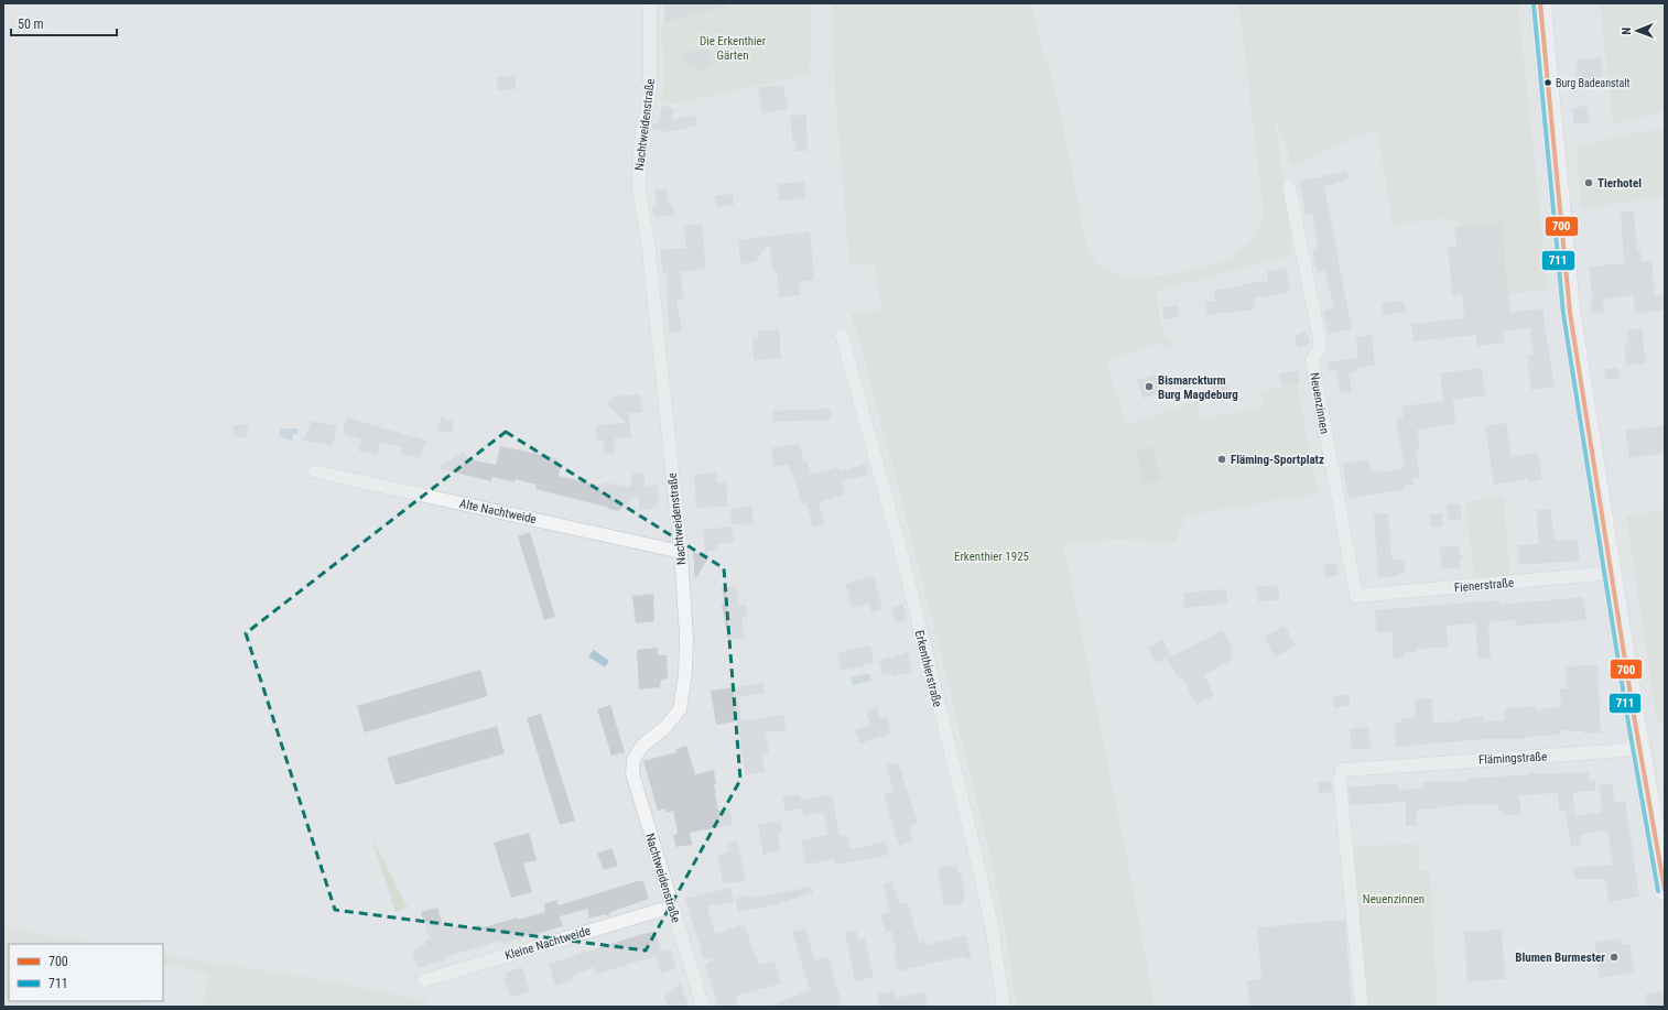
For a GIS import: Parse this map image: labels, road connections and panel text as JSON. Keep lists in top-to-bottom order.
{
  "streets": {
    "street": [
      "Nachtweidenstraße",
      "Neuenzinnen",
      "Alte Nachtweide",
      "Fienerstraße",
      "Erkenthierstraße",
      "Flämingstraße",
      "Kleine Nachtweide"
    ]
  },
  "crossings": [
    ["Nachtweidenstraße", "Alte Nachtweide"],
    ["Nachtweidenstraße", "Kleine Nachtweide"],
    ["Neuenzinnen", "Fienerstraße"]
  ],
  "parks": ["Die Erkenthier Gärten", "Erkenthier 1925", "Neuenzinnen"],
  "places": [
    "Burg Badeanstalt",
    "Tierhotel",
    "Bismarckturm Burg Magdeburg",
    "Fläming-Sportplatz",
    "Blumen Burmester"
  ],
  "lines": ["transit line 700", "transit line 711"],
  "legend": ["700", "711"],
  "scale_bar": "50 m",
  "north": "left"
}
